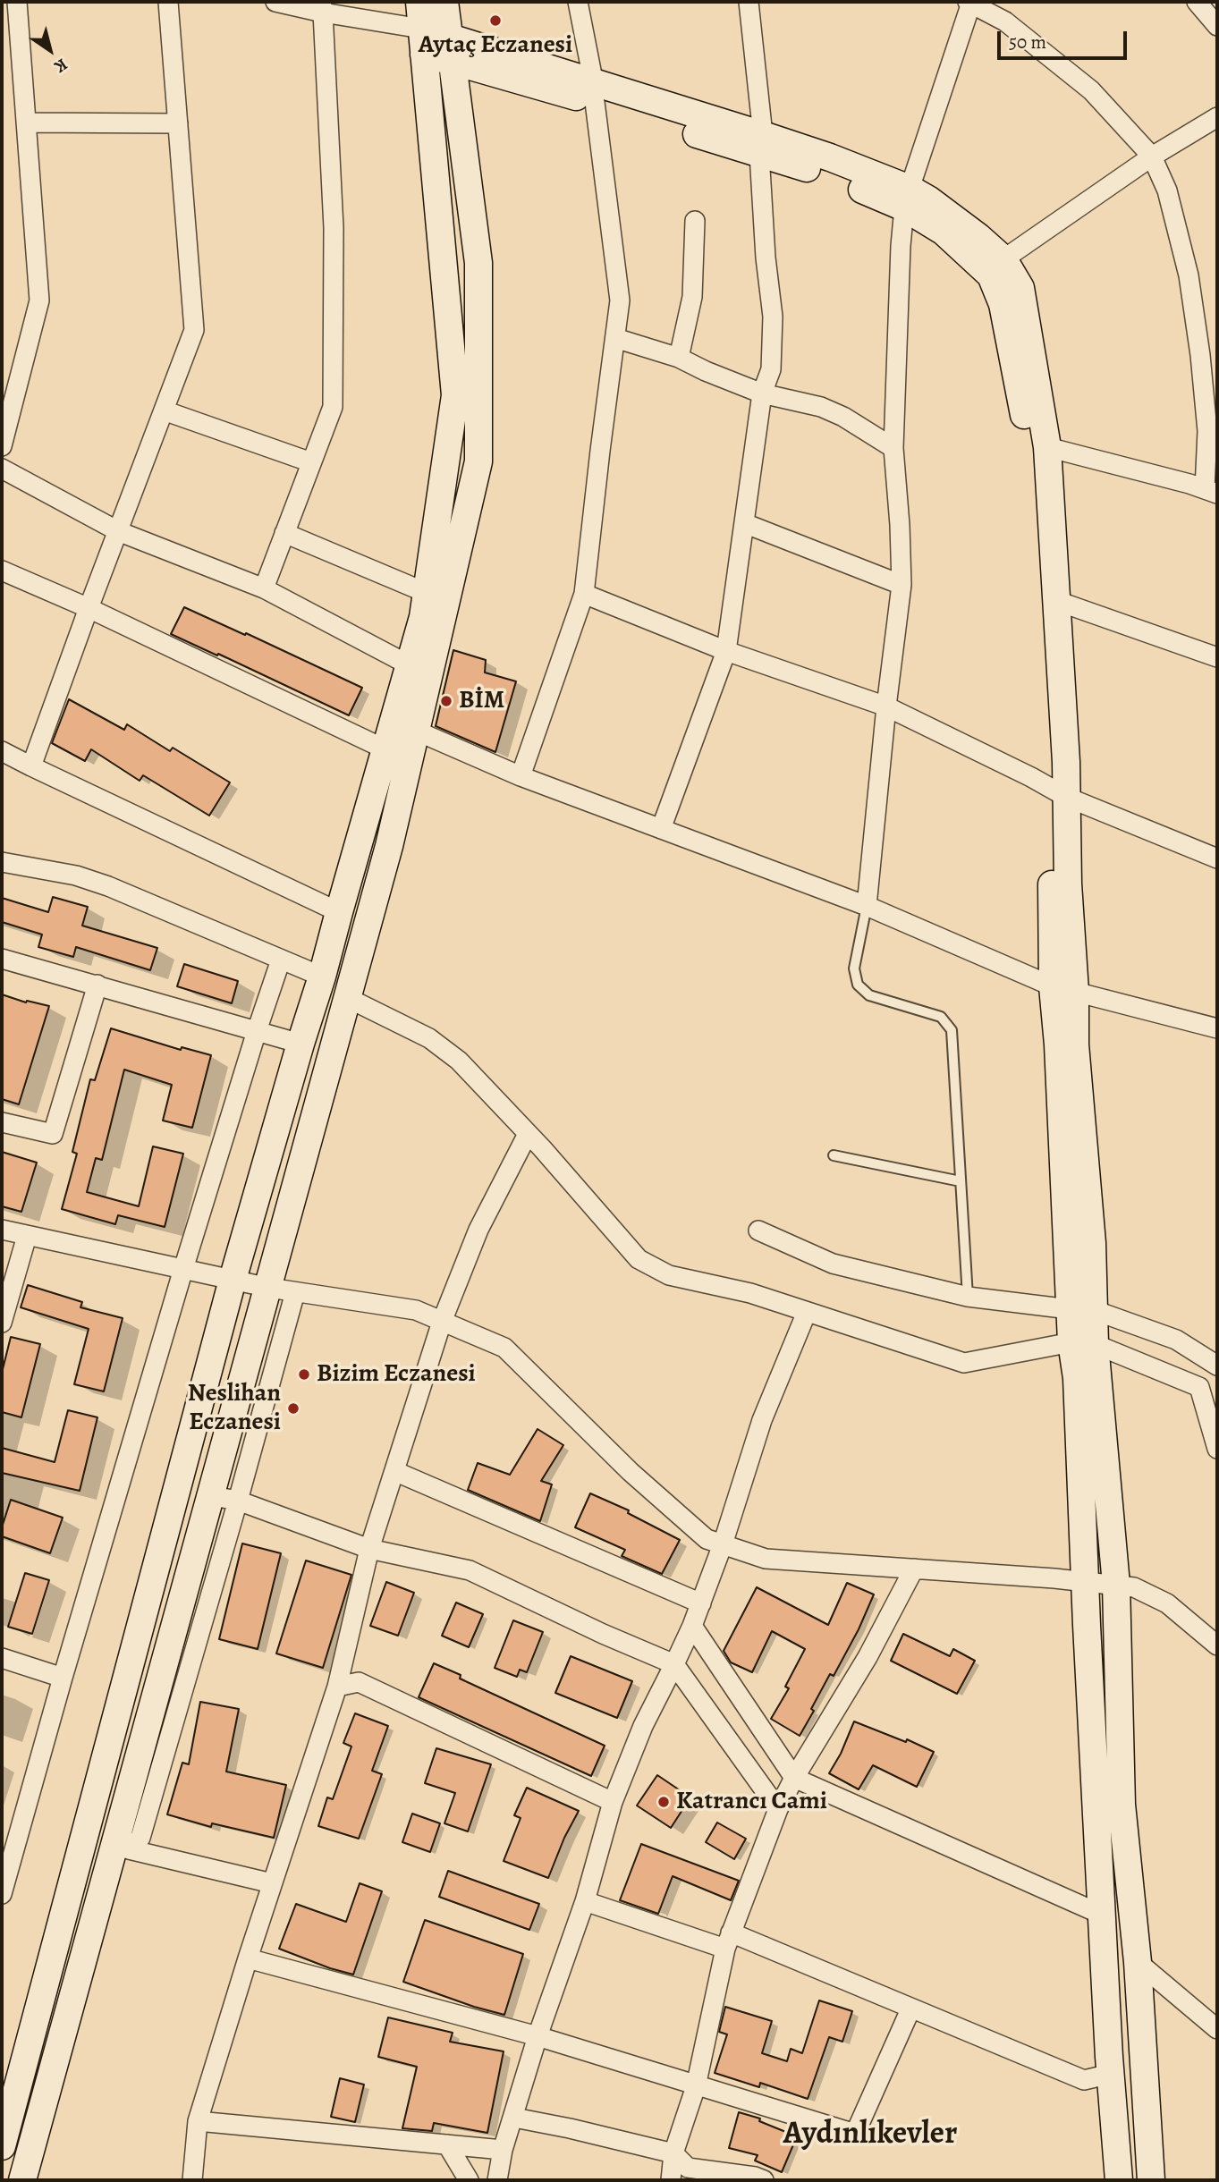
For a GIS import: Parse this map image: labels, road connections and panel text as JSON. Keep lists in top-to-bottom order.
{
  "districts": ["Aydınlıkevler"],
  "places": [
    "Aytaç Eczanesi",
    "BİM",
    "Bizim Eczanesi",
    "Neslihan Eczanesi",
    "Katrancı Cami"
  ],
  "scale_bar": "50 m",
  "north": "bottom right"
}
